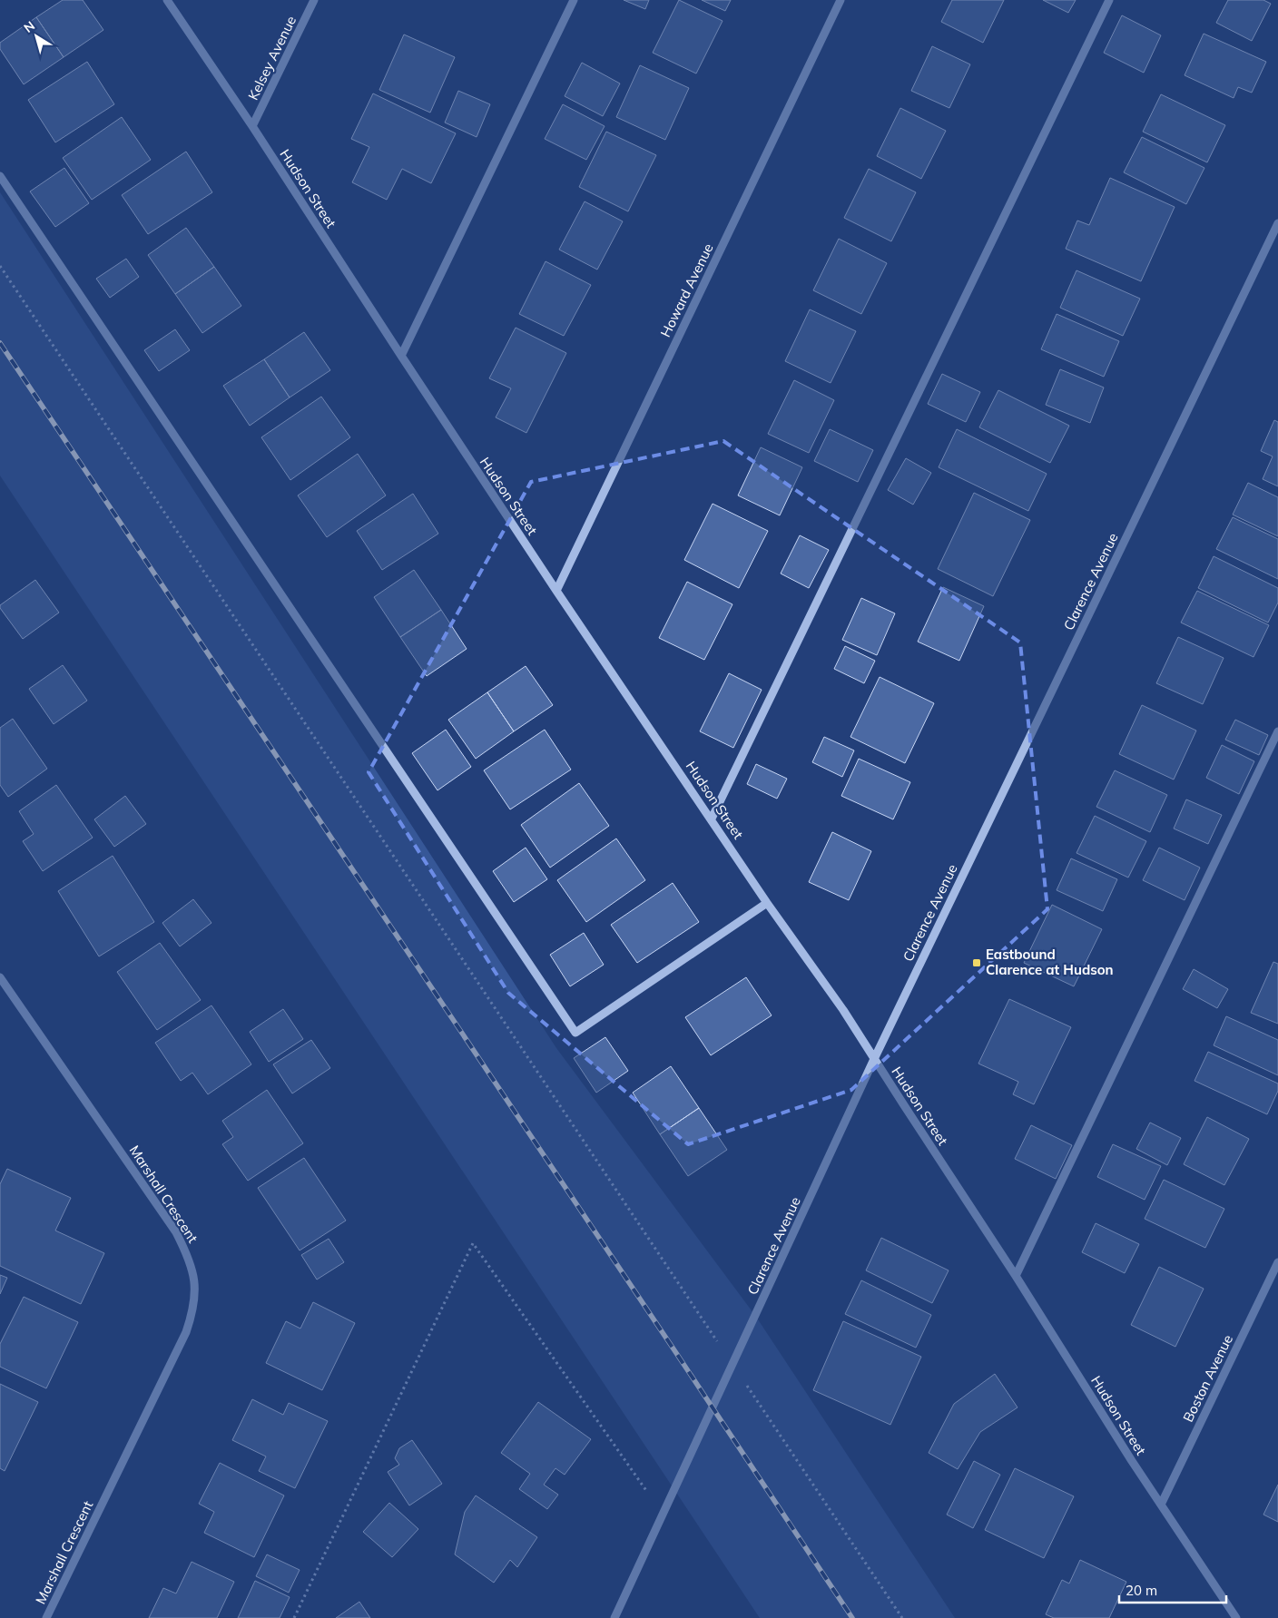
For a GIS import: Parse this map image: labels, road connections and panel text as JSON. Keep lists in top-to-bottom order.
{
  "streets": {
    "street": [
      "Kelsey Avenue",
      "Hudson Street",
      "Howard Avenue",
      "Clarence Avenue",
      "Marshall Crescent",
      "Boston Avenue"
    ]
  },
  "crossings": [
    ["Kelsey Avenue", "Hudson Street"],
    ["Hudson Street", "Howard Avenue"],
    ["Hudson Street", "Clarence Avenue"],
    ["Hudson Street", "Boston Avenue"]
  ],
  "places": {
    "transit": ["Eastbound Clarence at Hudson"]
  },
  "scale_bar": "20 m",
  "north": "top left"
}
